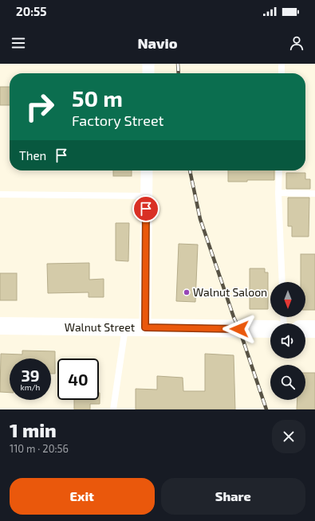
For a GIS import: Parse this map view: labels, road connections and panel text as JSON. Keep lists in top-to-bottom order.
{
  "streets": {
    "street": ["Walnut Street"]
  },
  "places": ["Walnut Saloon"],
  "north": "bottom",
  "page": {
    "status": "20:55",
    "header": "Navio",
    "turn": ["50 m", "Factory Street"],
    "then": "Then",
    "speed": "39 km/h",
    "limit": "40",
    "heading": ["1 min", "110 m · 20:56"],
    "buttons": ["Exit", "Share"]
  }
}
